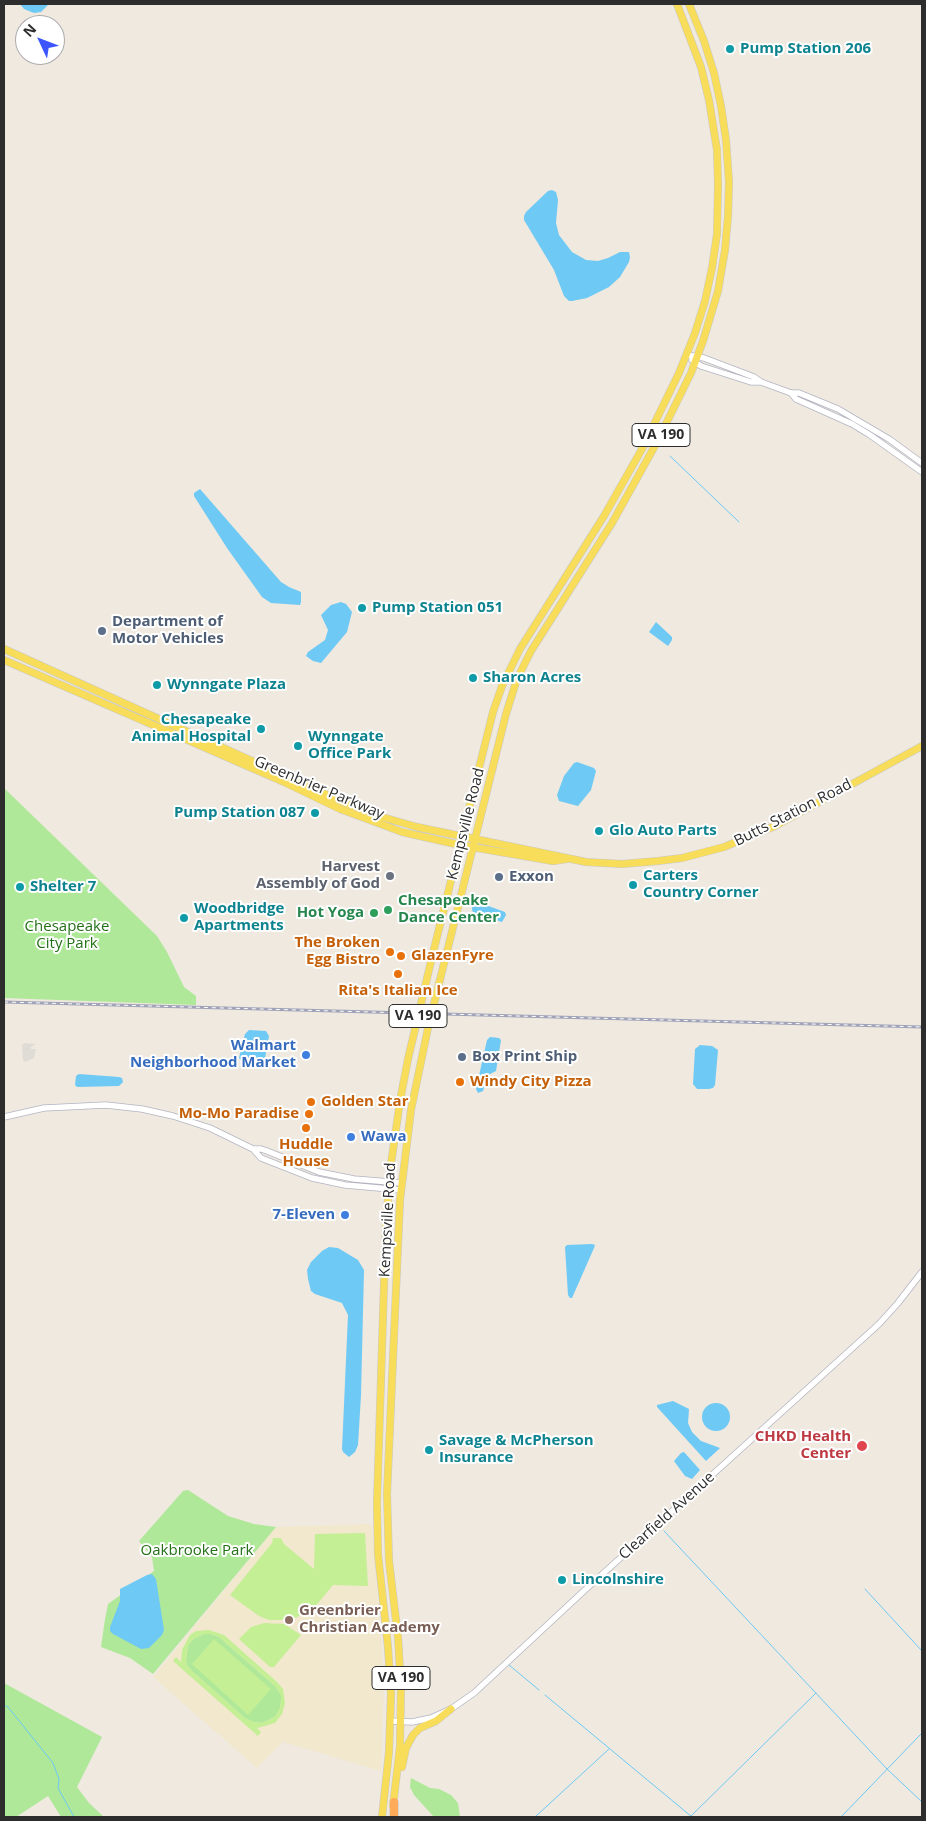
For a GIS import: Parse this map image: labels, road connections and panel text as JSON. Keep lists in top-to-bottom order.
{
  "streets": {
    "main road": [
      "VA 190",
      "Greenbrier Parkway",
      "Butts Station Road",
      "Kempsville Road"
    ],
    "street": ["Clearfield Avenue"]
  },
  "crossings": [
    ["Greenbrier Parkway", "Butts Station Road"],
    ["Greenbrier Parkway", "Kempsville Road"],
    ["Butts Station Road", "Kempsville Road"],
    ["Kempsville Road", "Clearfield Avenue"]
  ],
  "parks": ["Chesapeake City Park", "Oakbrooke Park"],
  "places": [
    "Pump Station 206",
    "Pump Station 051",
    "Department of Motor Vehicles",
    "Sharon Acres",
    "Wynngate Plaza",
    "Chesapeake Animal Hospital",
    "Wynngate Office Park",
    "Pump Station 087",
    "Glo Auto Parts",
    "Harvest Assembly of God",
    "Exxon",
    "Carters Country Corner",
    "Shelter 7",
    "Chesapeake Dance Center",
    "Hot Yoga",
    "Woodbridge Apartments",
    "The Broken Egg Bistro",
    "GlazenFyre",
    "Rita's Italian Ice",
    "Walmart Neighborhood Market",
    "Box Print Ship",
    "Windy City Pizza",
    "Golden Star",
    "Mo-Mo Paradise",
    "Huddle House",
    "Wawa",
    "7-Eleven",
    "CHKD Health Center",
    "Savage & McPherson Insurance",
    "Lincolnshire",
    "Greenbrier Christian Academy"
  ],
  "north": "top left"
}
